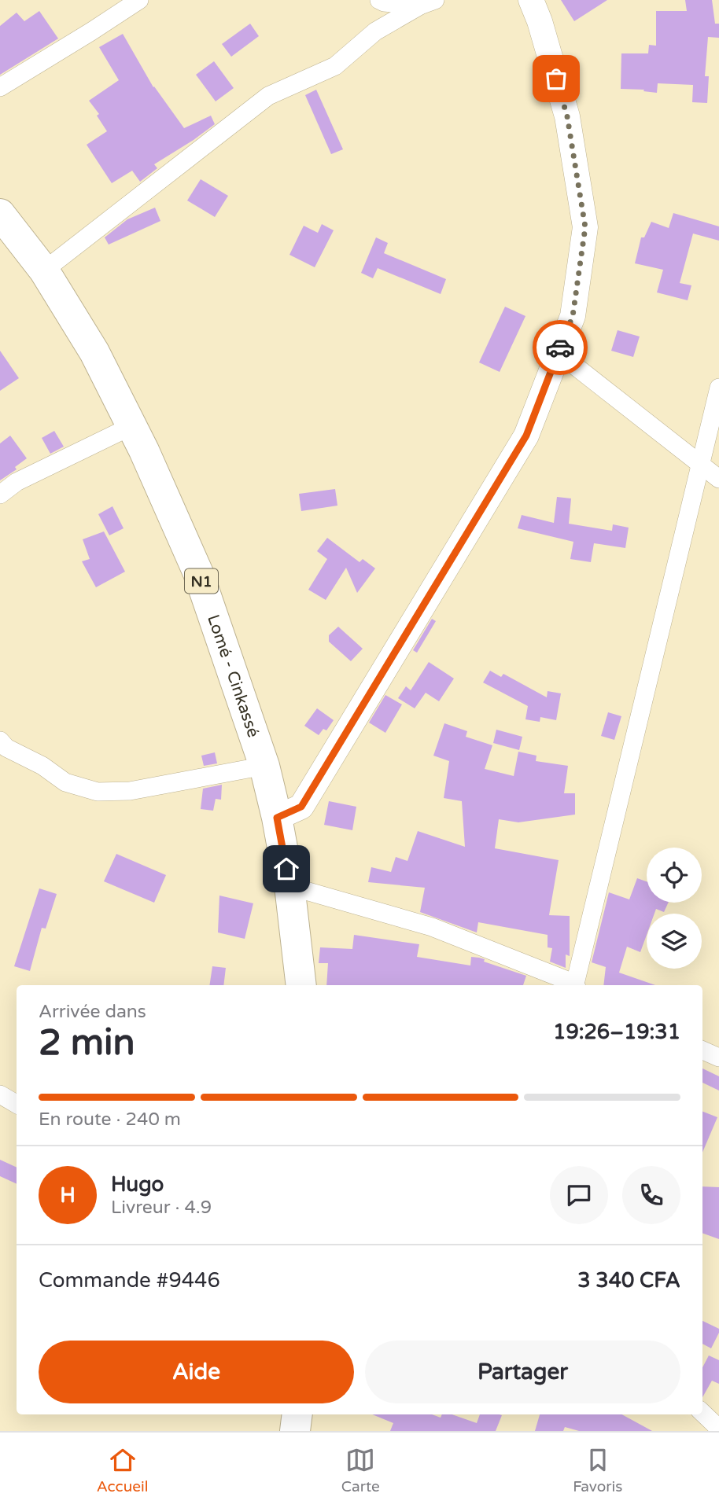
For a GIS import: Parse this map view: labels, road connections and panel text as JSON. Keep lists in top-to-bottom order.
{
  "streets": {
    "highway": ["N1", "Lomé - Cinkassé"]
  },
  "page": {
    "heading": ["2 min", "Arrivée dans", "19:26–19:31"],
    "panel": [
      "Hugo",
      "Livreur · 4.9",
      "Commande #9446",
      "3 340 CFA"
    ],
    "bar": "En route · 240 m",
    "round": "H",
    "buttons": ["Aide", "Partager"],
    "tabs": ["Accueil", "Carte", "Favoris"]
  }
}
